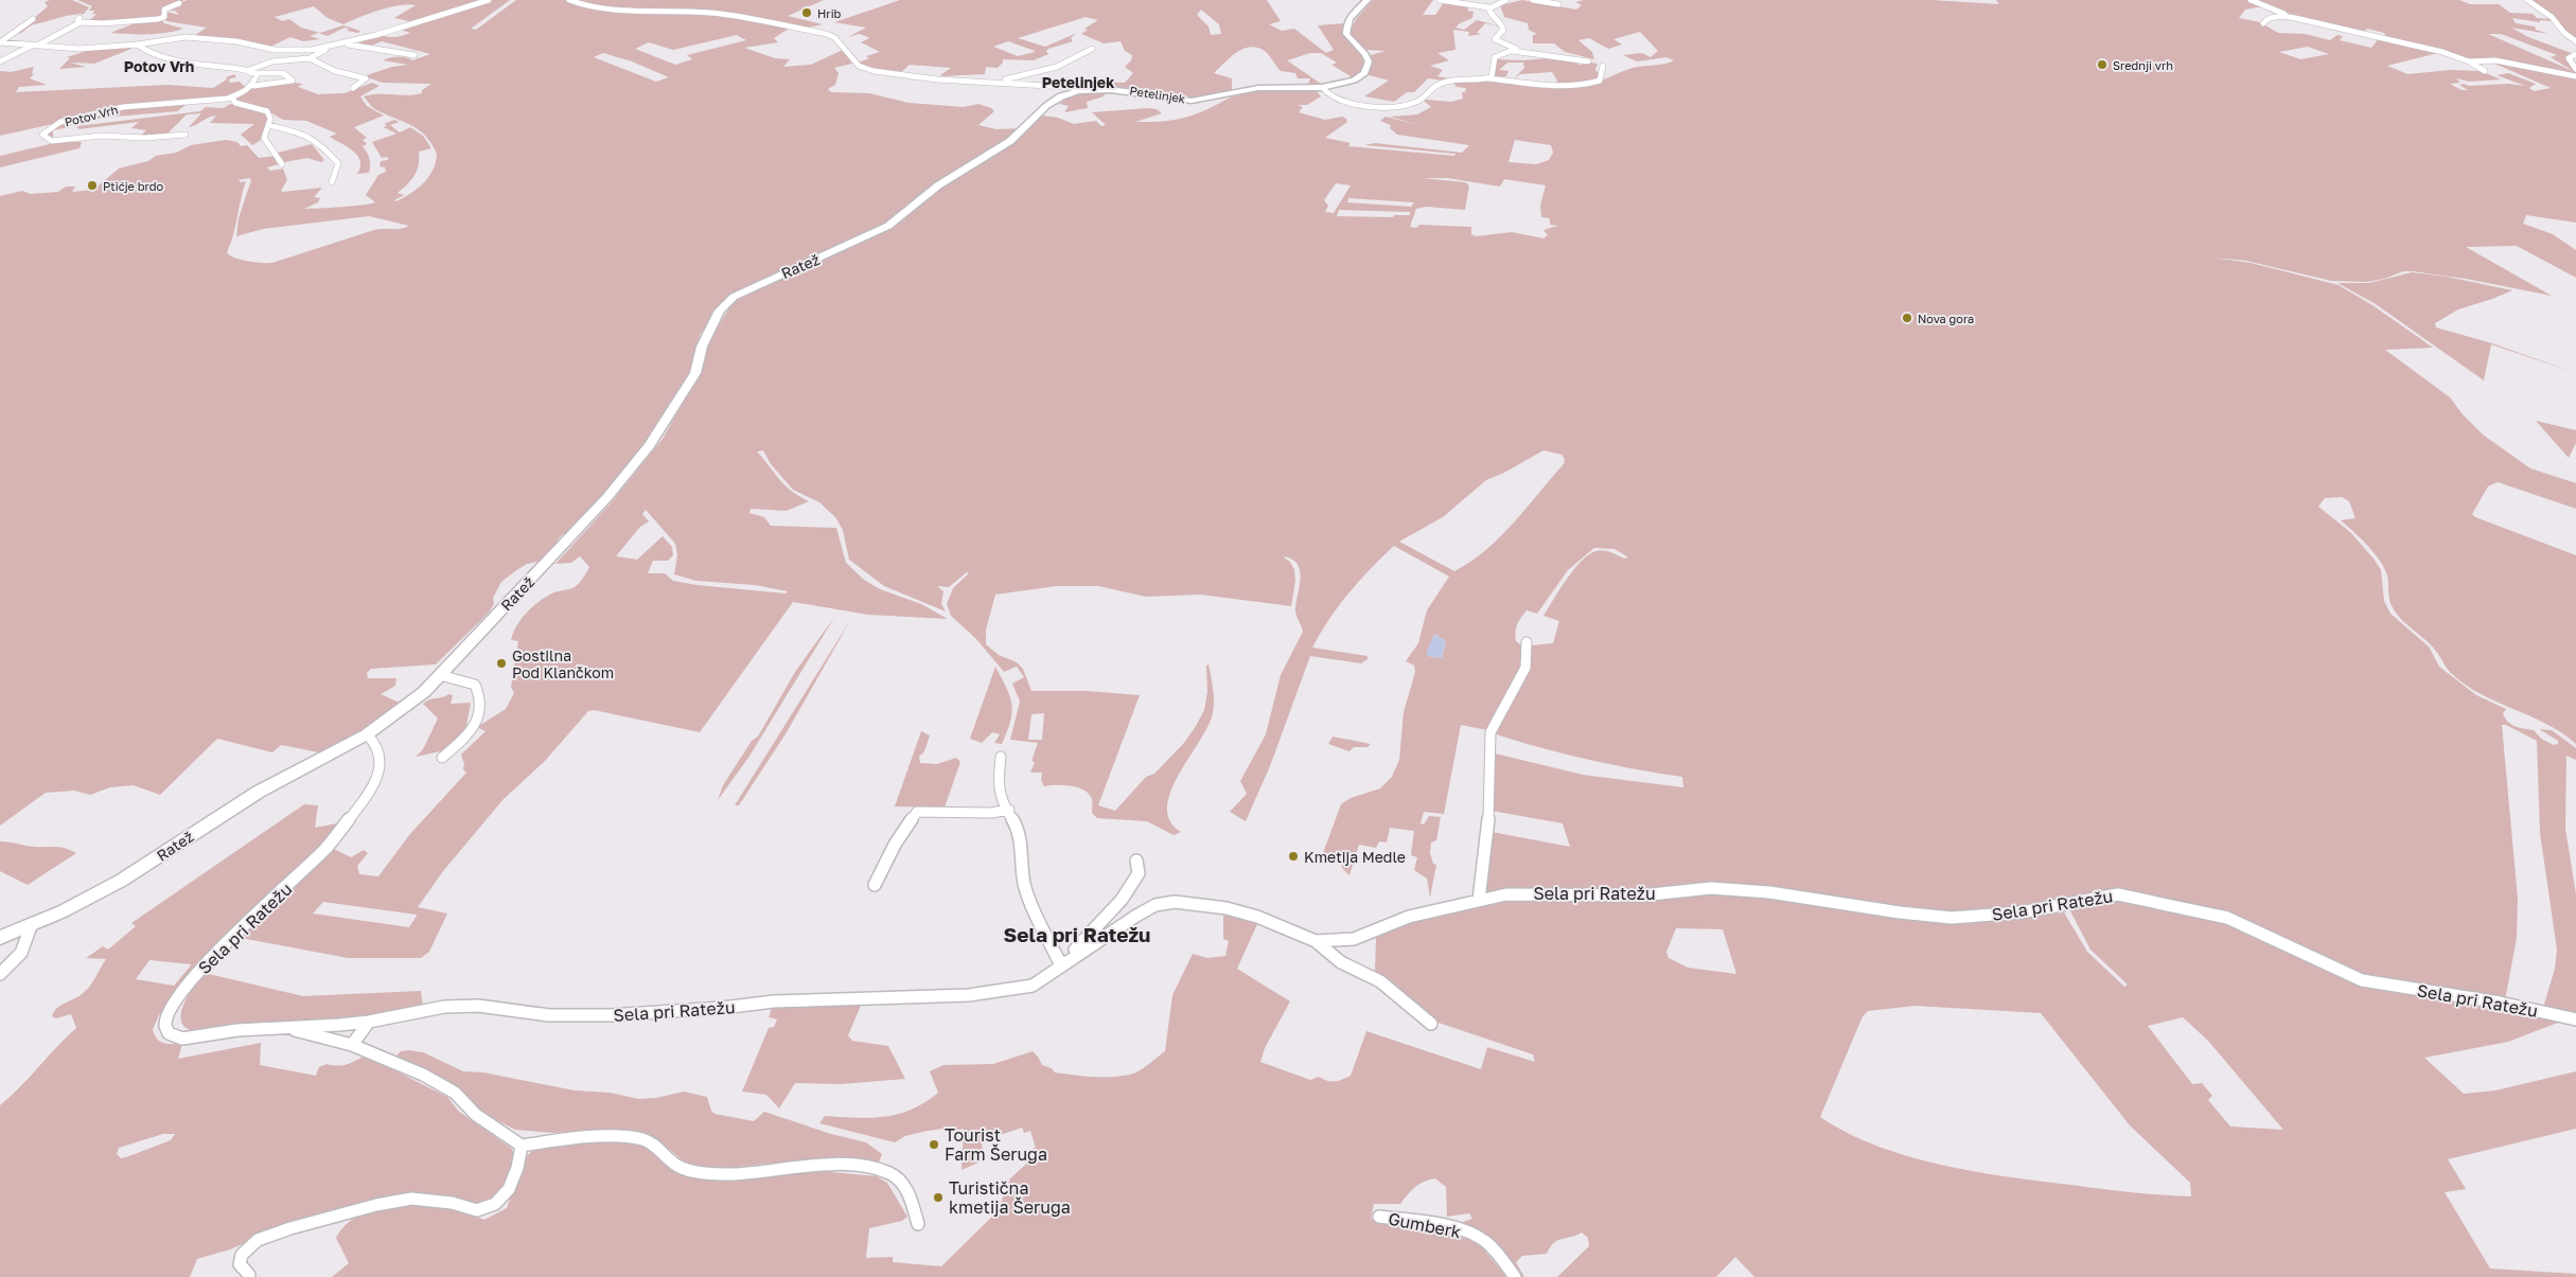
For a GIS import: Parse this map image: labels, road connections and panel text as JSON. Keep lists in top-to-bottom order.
{
  "streets": {
    "main road": ["Petelinjek", "Ratež"],
    "street": ["Potov Vrh", "Sela pri Ratežu", "Gumberk"]
  },
  "crossings": [
    ["Petelinjek", "Ratež"],
    ["Ratež", "Sela pri Ratežu"]
  ],
  "districts": ["Potov Vrh", "Petelinjek", "Sela pri Ratežu"],
  "places": [
    "Hrib",
    "Srednji vrh",
    "Ptićje brdo",
    "Nova gora",
    "Gostilna Pod Klančkom",
    "Kmetija Medle",
    "Tourist Farm Šeruga",
    "Turistična kmetija Šeruga"
  ]
}
